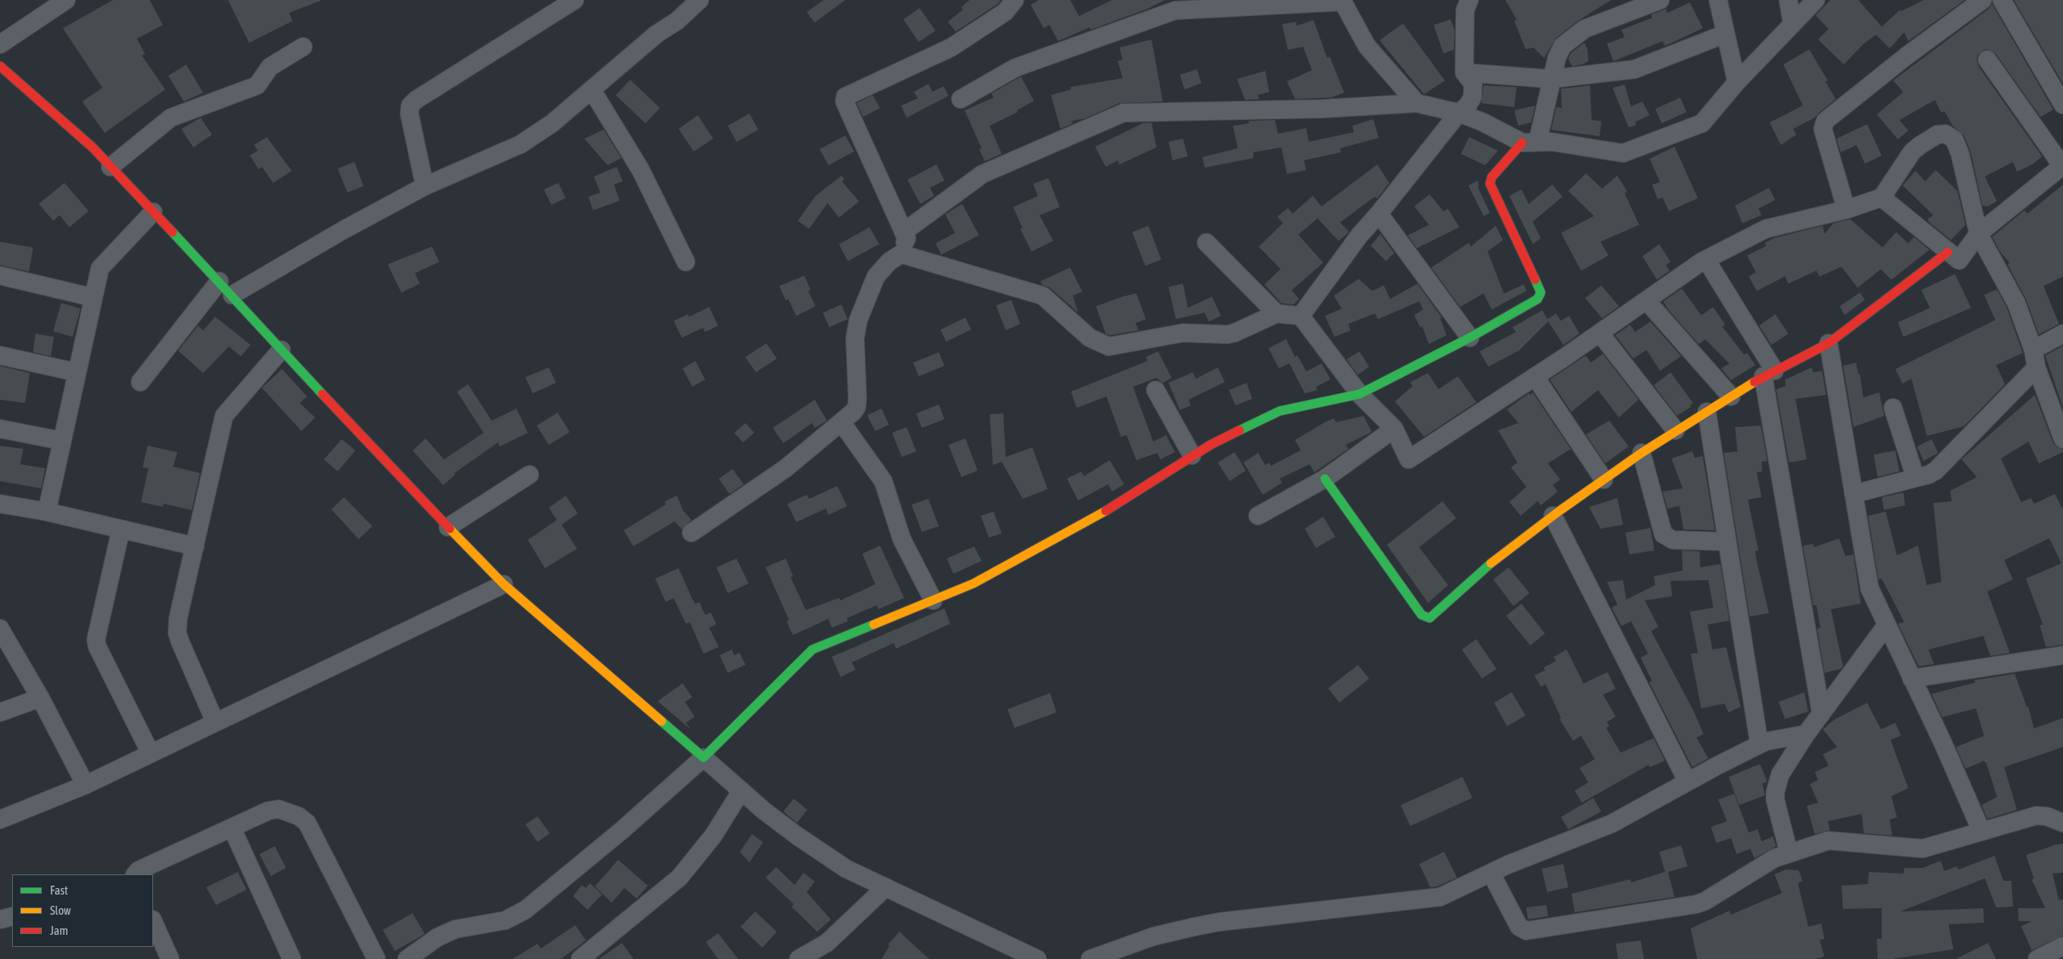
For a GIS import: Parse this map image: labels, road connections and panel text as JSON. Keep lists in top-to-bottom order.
{
  "legend": ["Fast", "Slow", "Jam"]
}
